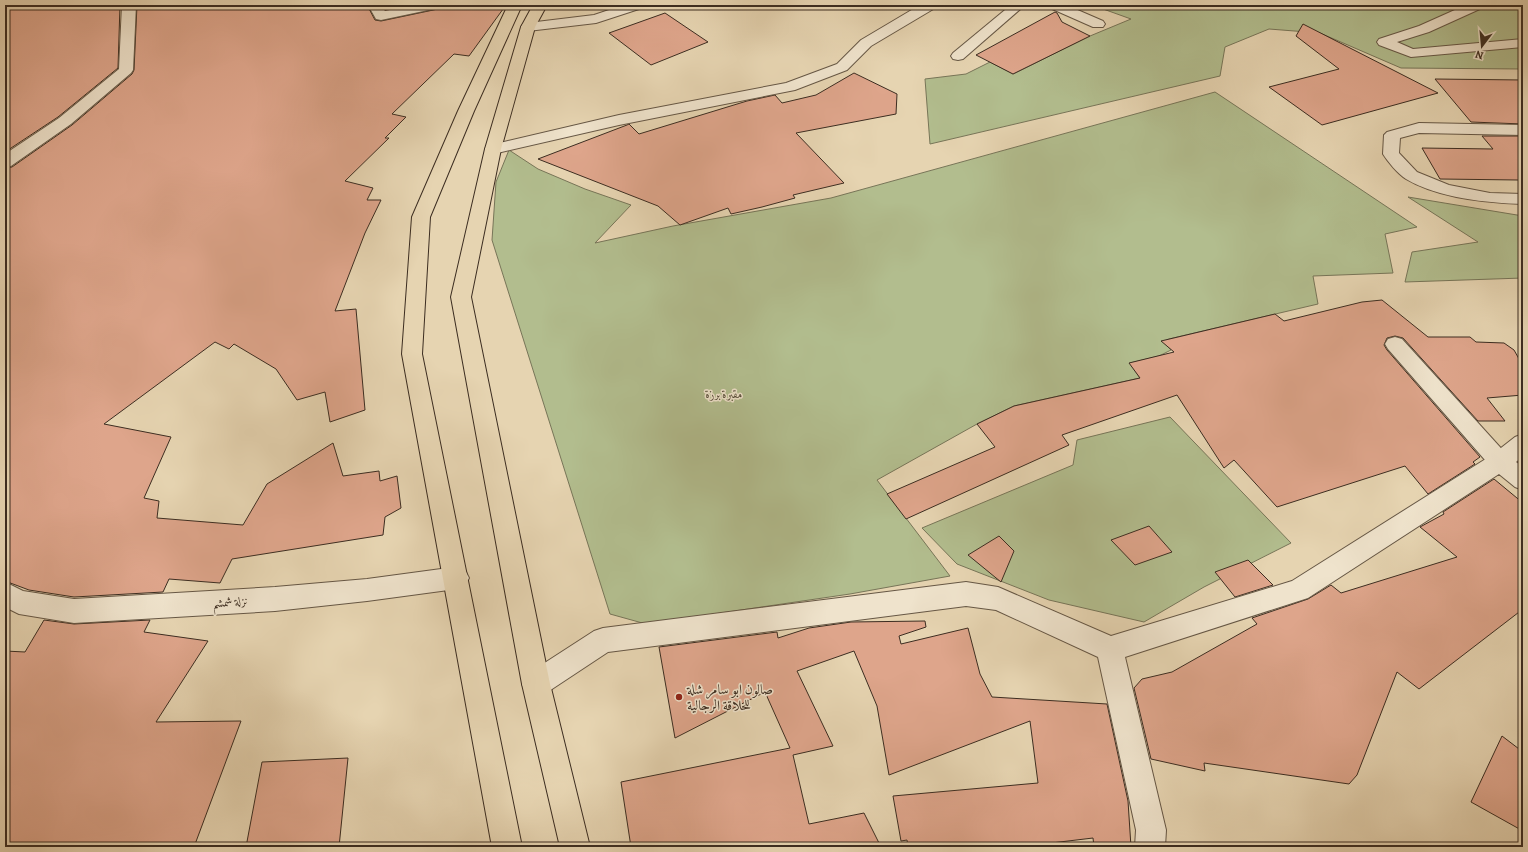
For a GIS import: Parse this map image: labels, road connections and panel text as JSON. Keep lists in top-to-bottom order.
{
  "streets": {
    "street": ["نزلة شمشم"]
  },
  "parks": ["مقبرة برزة"],
  "places": ["صالون ابو سامر شلة للحلاقة الرجالية"],
  "north": "bottom"
}
